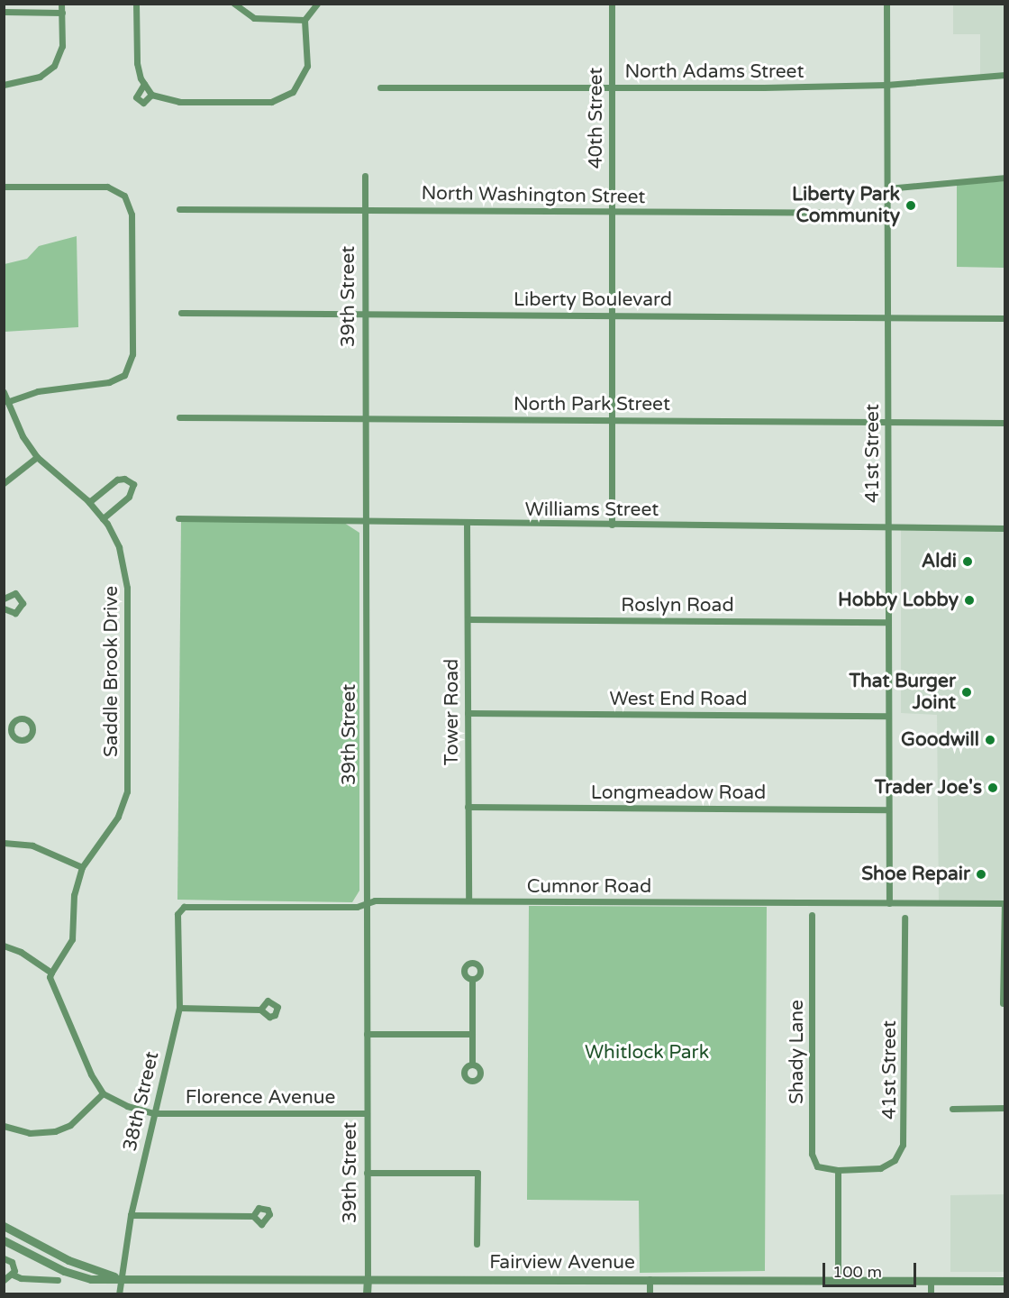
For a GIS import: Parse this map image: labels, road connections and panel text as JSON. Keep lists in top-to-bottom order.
{
  "streets": {
    "street": [
      "North Adams Street",
      "40th Street",
      "North Washington Street",
      "39th Street",
      "Liberty Boulevard",
      "North Park Street",
      "41st Street",
      "Williams Street",
      "Roslyn Road",
      "Saddle Brook Drive",
      "West End Road",
      "Tower Road",
      "Longmeadow Road",
      "Cumnor Road",
      "Shady Lane",
      "Florence Avenue",
      "38th Street",
      "Fairview Avenue"
    ]
  },
  "crossings": [
    ["North Adams Street", "40th Street"],
    ["North Adams Street", "41st Street"],
    ["40th Street", "North Washington Street"],
    ["40th Street", "Liberty Boulevard"],
    ["40th Street", "North Park Street"],
    ["40th Street", "Williams Street"],
    ["North Washington Street", "39th Street"],
    ["North Washington Street", "41st Street"],
    ["39th Street", "Liberty Boulevard"],
    ["39th Street", "North Park Street"],
    ["39th Street", "Williams Street"],
    ["39th Street", "Cumnor Road"],
    ["39th Street", "Florence Avenue"],
    ["39th Street", "Fairview Avenue"],
    ["Liberty Boulevard", "41st Street"],
    ["North Park Street", "41st Street"],
    ["41st Street", "Williams Street"],
    ["41st Street", "Roslyn Road"],
    ["41st Street", "West End Road"],
    ["41st Street", "Longmeadow Road"],
    ["41st Street", "Cumnor Road"],
    ["41st Street", "Shady Lane"],
    ["Williams Street", "Tower Road"],
    ["Roslyn Road", "Tower Road"],
    ["West End Road", "Tower Road"],
    ["Tower Road", "Longmeadow Road"],
    ["Tower Road", "Cumnor Road"],
    ["Cumnor Road", "38th Street"],
    ["Florence Avenue", "38th Street"],
    ["38th Street", "Fairview Avenue"]
  ],
  "parks": ["Whitlock Park"],
  "places": [
    "Liberty Park Community",
    "Aldi",
    "Hobby Lobby",
    "That Burger Joint",
    "Goodwill",
    "Trader Joe's",
    "Shoe Repair"
  ],
  "scale_bar": "100 m"
}
